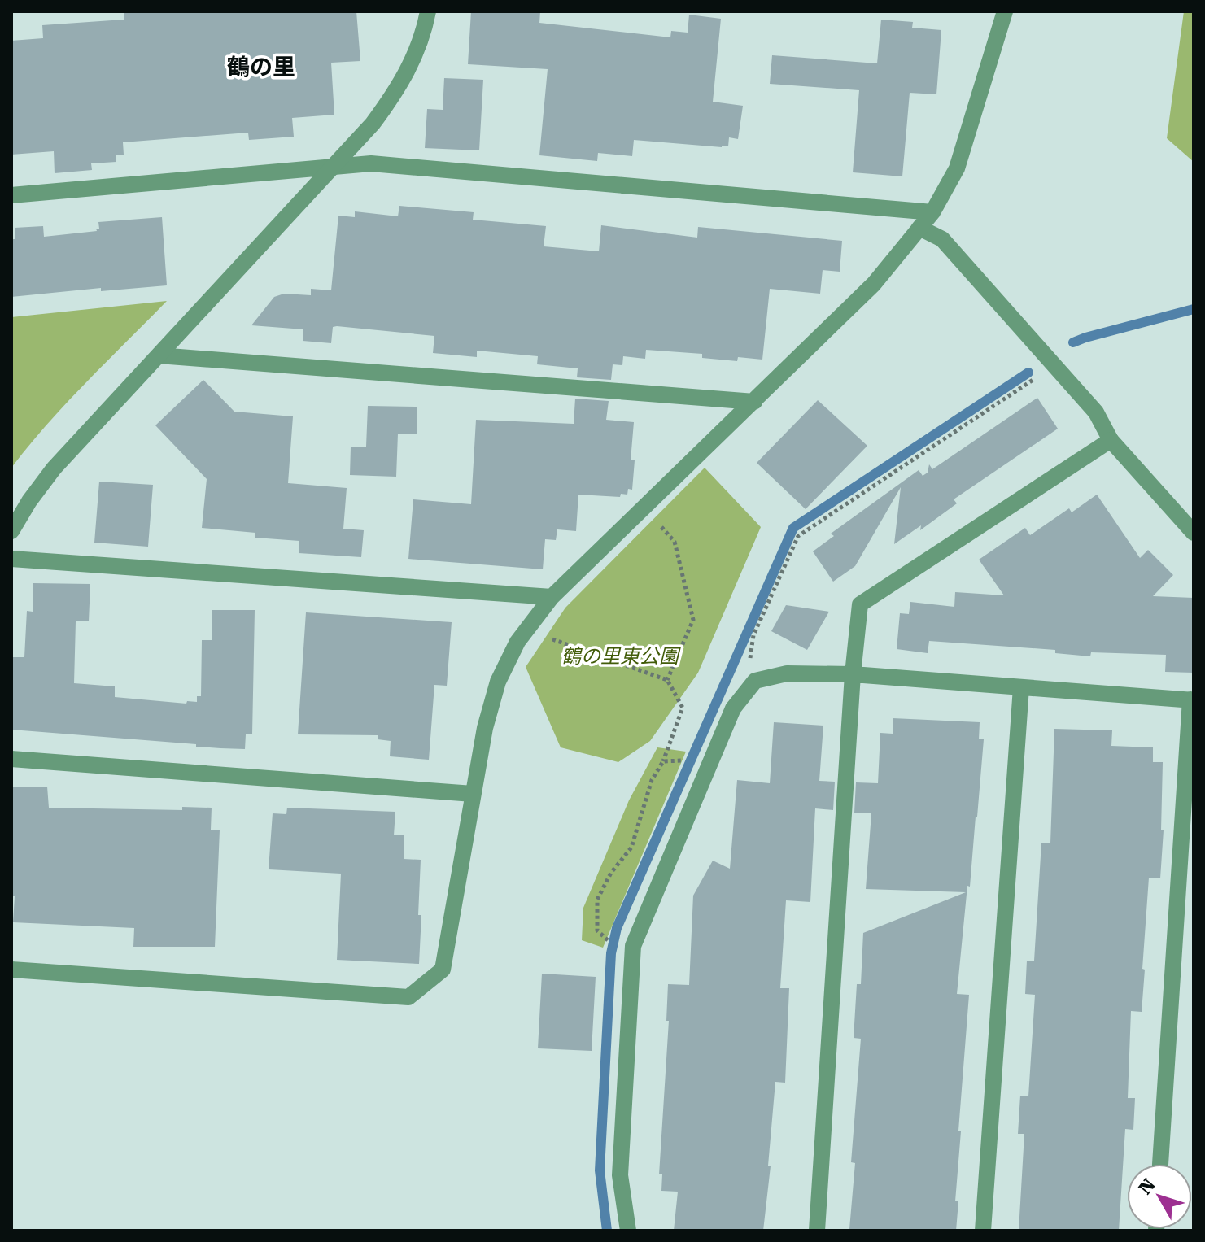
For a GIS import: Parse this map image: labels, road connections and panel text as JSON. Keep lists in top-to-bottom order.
{
  "districts": ["鶴の里"],
  "parks": ["鶴の里東公園"],
  "north": "top left"
}
